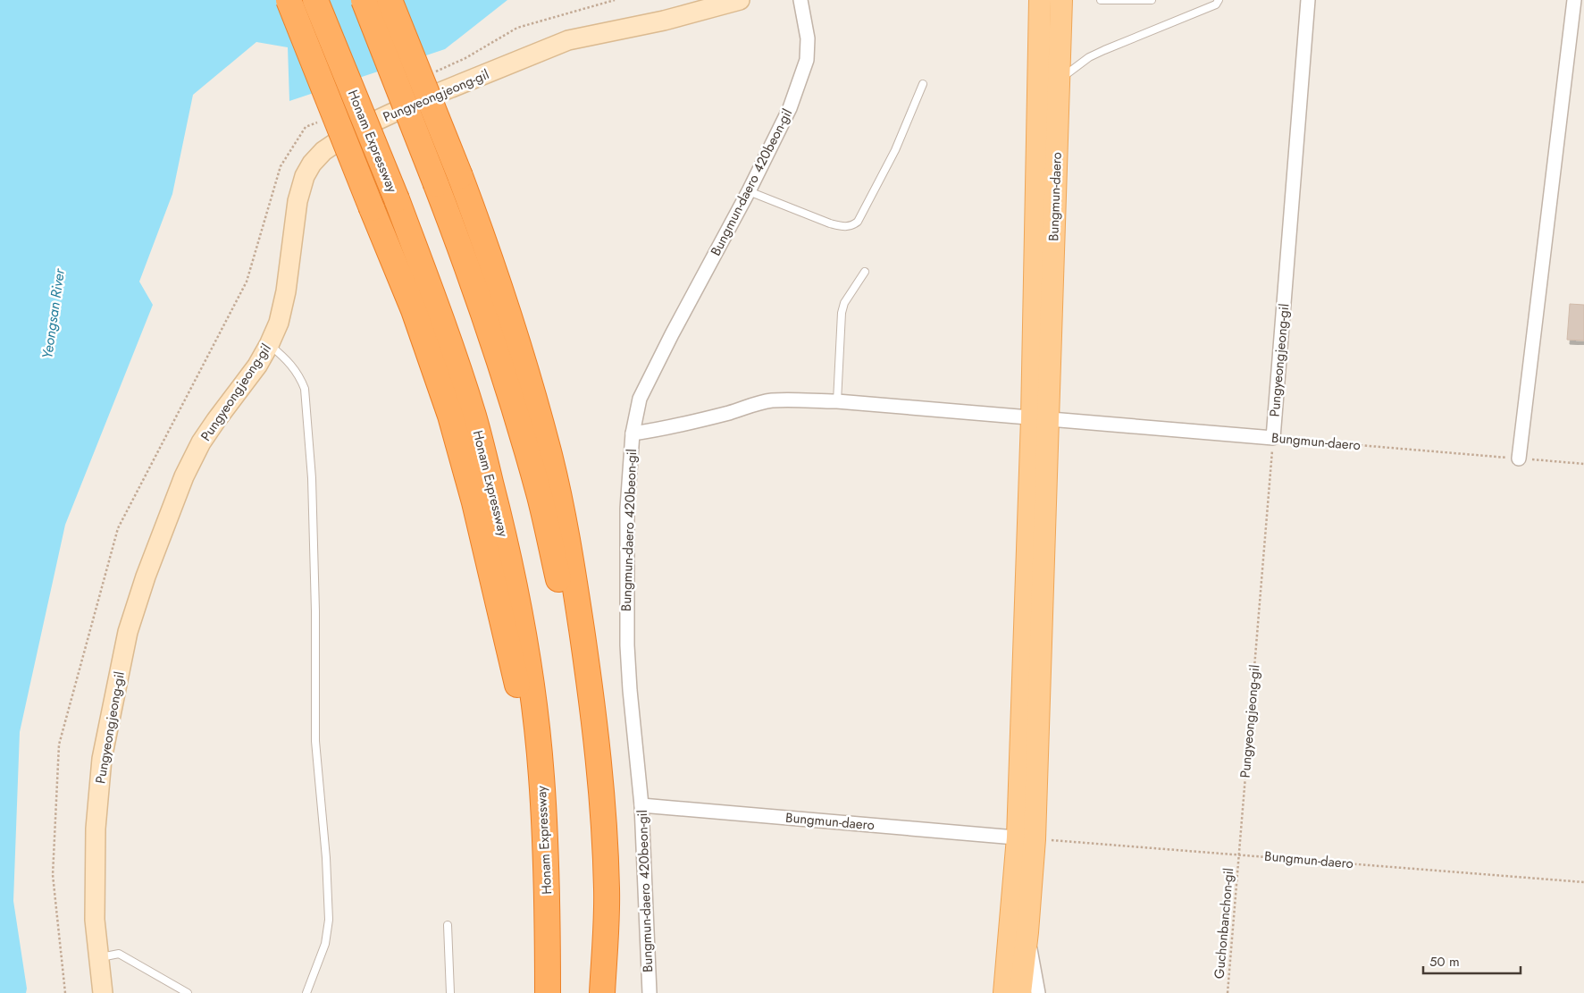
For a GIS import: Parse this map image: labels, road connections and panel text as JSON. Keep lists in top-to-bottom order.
{
  "streets": {
    "highway": ["Honam Expressway"],
    "main road": ["Bungmun-daero"],
    "street": ["Pungyeongjeong-gil", "Bungmun-daero 420beon-gil"],
    "path": ["Guchonbanchon-gil"]
  },
  "crossings": [
    ["Pungyeongjeong-gil", "Bungmun-daero"],
    ["Pungyeongjeong-gil", "Guchonbanchon-gil"],
    ["Bungmun-daero 420beon-gil", "Bungmun-daero"],
    ["Bungmun-daero", "Guchonbanchon-gil"]
  ],
  "water": ["Yeongsan River"],
  "scale_bar": "50 m"
}
